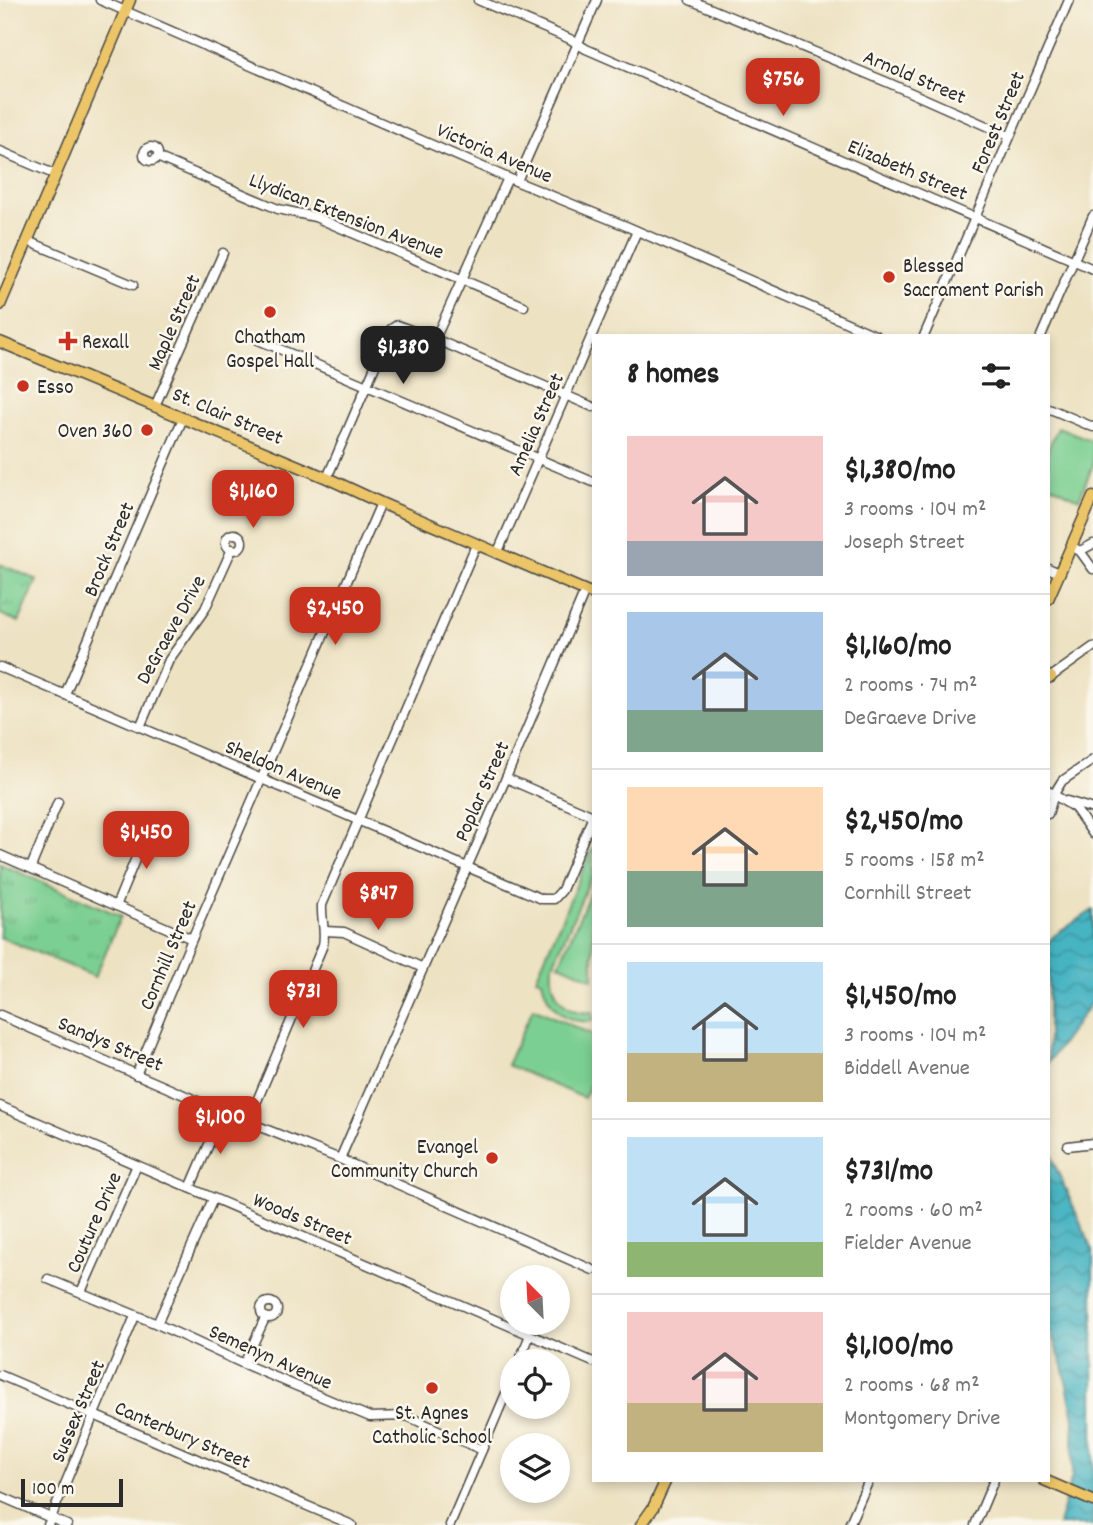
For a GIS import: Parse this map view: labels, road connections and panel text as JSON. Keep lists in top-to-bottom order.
{
  "streets": {
    "main road": ["St. Clair Street"],
    "street": [
      "Arnold Street",
      "Forest Street",
      "Victoria Avenue",
      "Elizabeth Street",
      "Llydican Extension Avenue",
      "Maple Street",
      "Amelia Street",
      "Brock Street",
      "DeGraeve Drive",
      "Sheldon Avenue",
      "Poplar Street",
      "Cornhill Street",
      "Sandys Street",
      "Woods Street",
      "Couture Drive",
      "Semenyn Avenue",
      "Sussex Street",
      "Canterbury Street"
    ]
  },
  "crossings": [
    ["Arnold Street", "Forest Street"],
    ["Forest Street", "Elizabeth Street"],
    ["Victoria Avenue", "Amelia Street"],
    ["Maple Street", "St. Clair Street"],
    ["St. Clair Street", "Amelia Street"],
    ["St. Clair Street", "Brock Street"],
    ["St. Clair Street", "Poplar Street"],
    ["St. Clair Street", "Cornhill Street"],
    ["Brock Street", "Sheldon Avenue"],
    ["DeGraeve Drive", "Sheldon Avenue"],
    ["Sheldon Avenue", "Poplar Street"],
    ["Sheldon Avenue", "Cornhill Street"],
    ["Poplar Street", "Sandys Street"],
    ["Cornhill Street", "Sandys Street"],
    ["Woods Street", "Couture Drive"],
    ["Couture Drive", "Semenyn Avenue"],
    ["Semenyn Avenue", "Sussex Street"],
    ["Sussex Street", "Canterbury Street"]
  ],
  "places": {
    "other": [
      "Blessed Sacrament Parish",
      "Chatham Gospel Hall",
      "Esso",
      "Oven 360",
      "Evangel Community Church",
      "St. Agnes Catholic School"
    ],
    "health": ["Rexall"]
  },
  "scale_bar": "100 m",
  "north": "top left",
  "page": {
    "price": [
      "$756",
      "$1,380",
      "$1,160",
      "$2,450",
      "$1,450",
      "$847",
      "$731",
      "$1,100"
    ],
    "heading": "8 homes",
    "list": [
      {
        "name": "$1,380/mo",
        "note": "3 rooms · 104 m² · Joseph Street"
      },
      {
        "name": "$1,160/mo",
        "note": "2 rooms · 74 m² · DeGraeve Drive"
      },
      {
        "name": "$2,450/mo",
        "note": "5 rooms · 158 m² · Cornhill Street"
      },
      {
        "name": "$1,450/mo",
        "note": "3 rooms · 104 m² · Biddell Avenue"
      },
      {
        "name": "$731/mo",
        "note": "2 rooms · 60 m² · Fielder Avenue"
      },
      {
        "name": "$1,100/mo",
        "note": "2 rooms · 68 m² · Montgomery Drive"
      }
    ],
    "scale": "100 m"
  }
}
